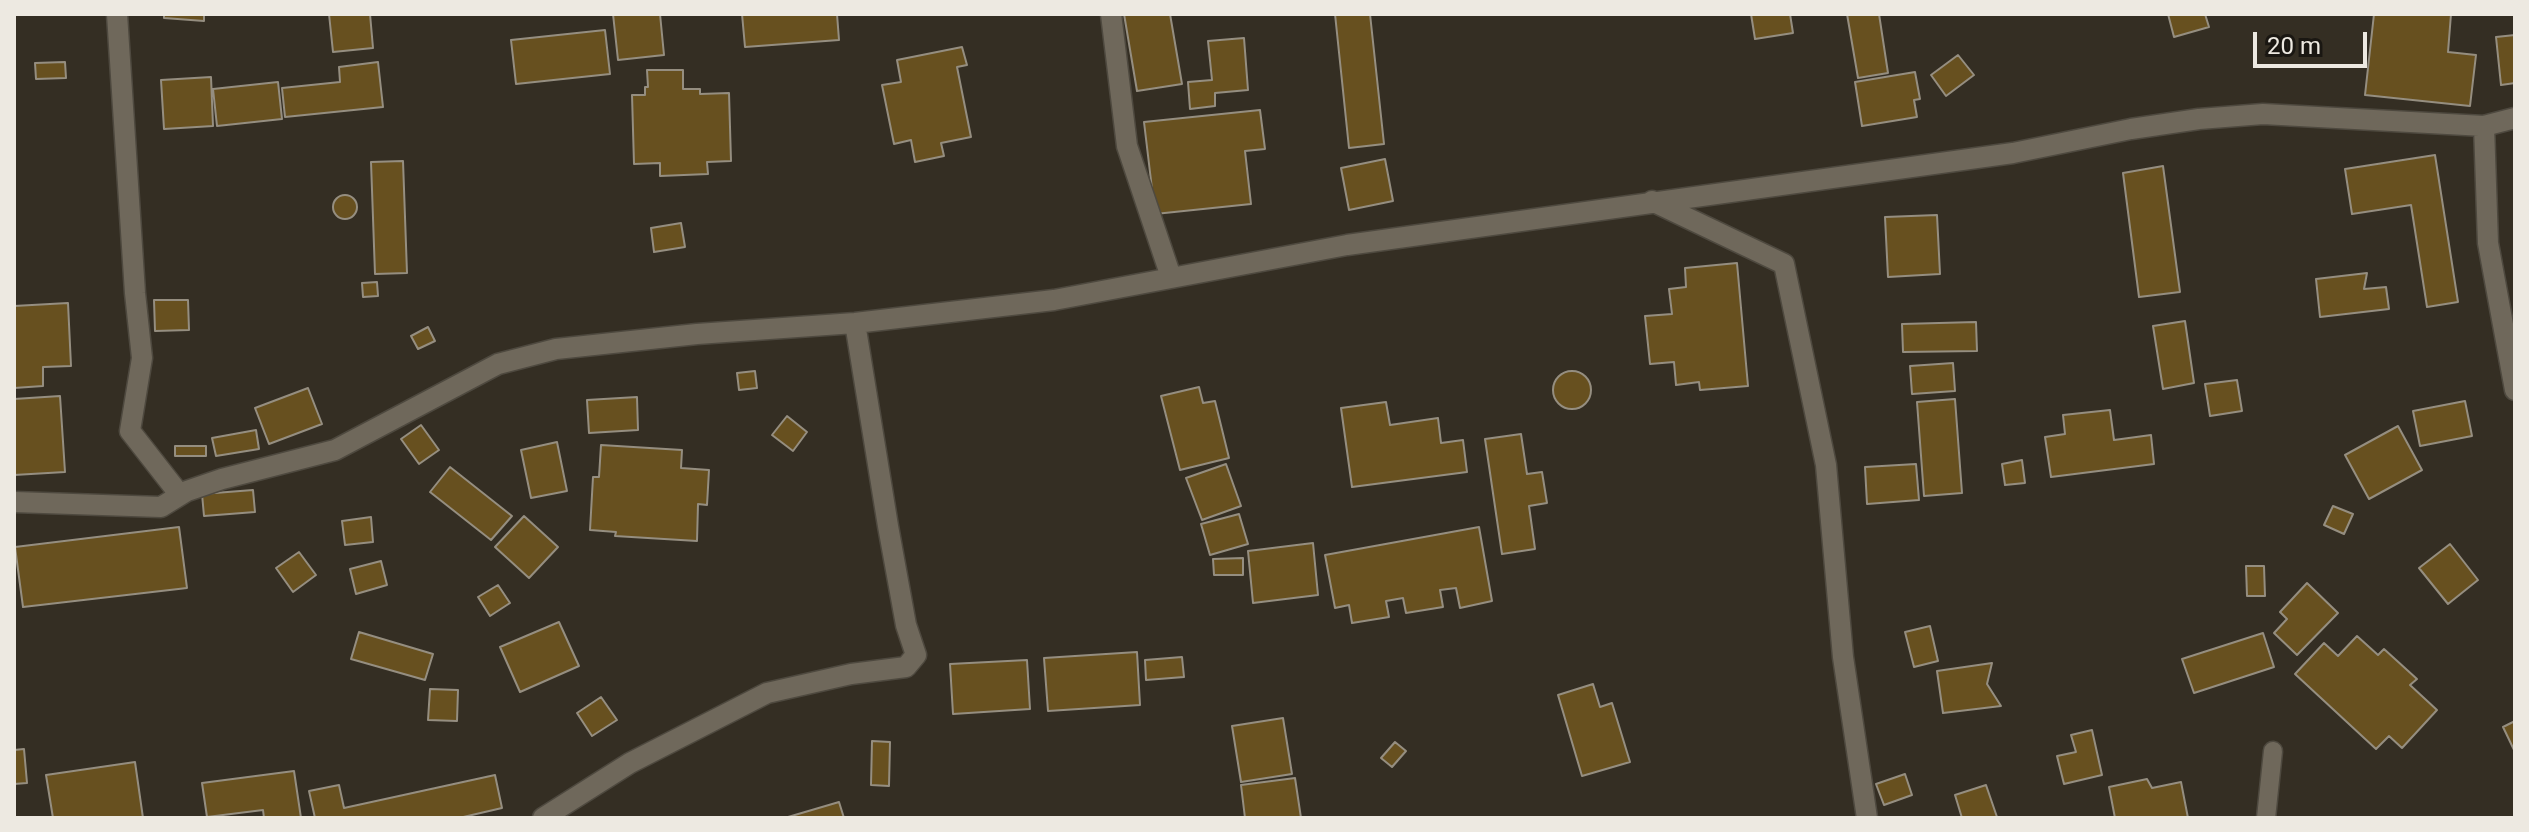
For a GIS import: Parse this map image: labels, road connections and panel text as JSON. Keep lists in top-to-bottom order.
{
  "scale_bar": "20 m"
}
